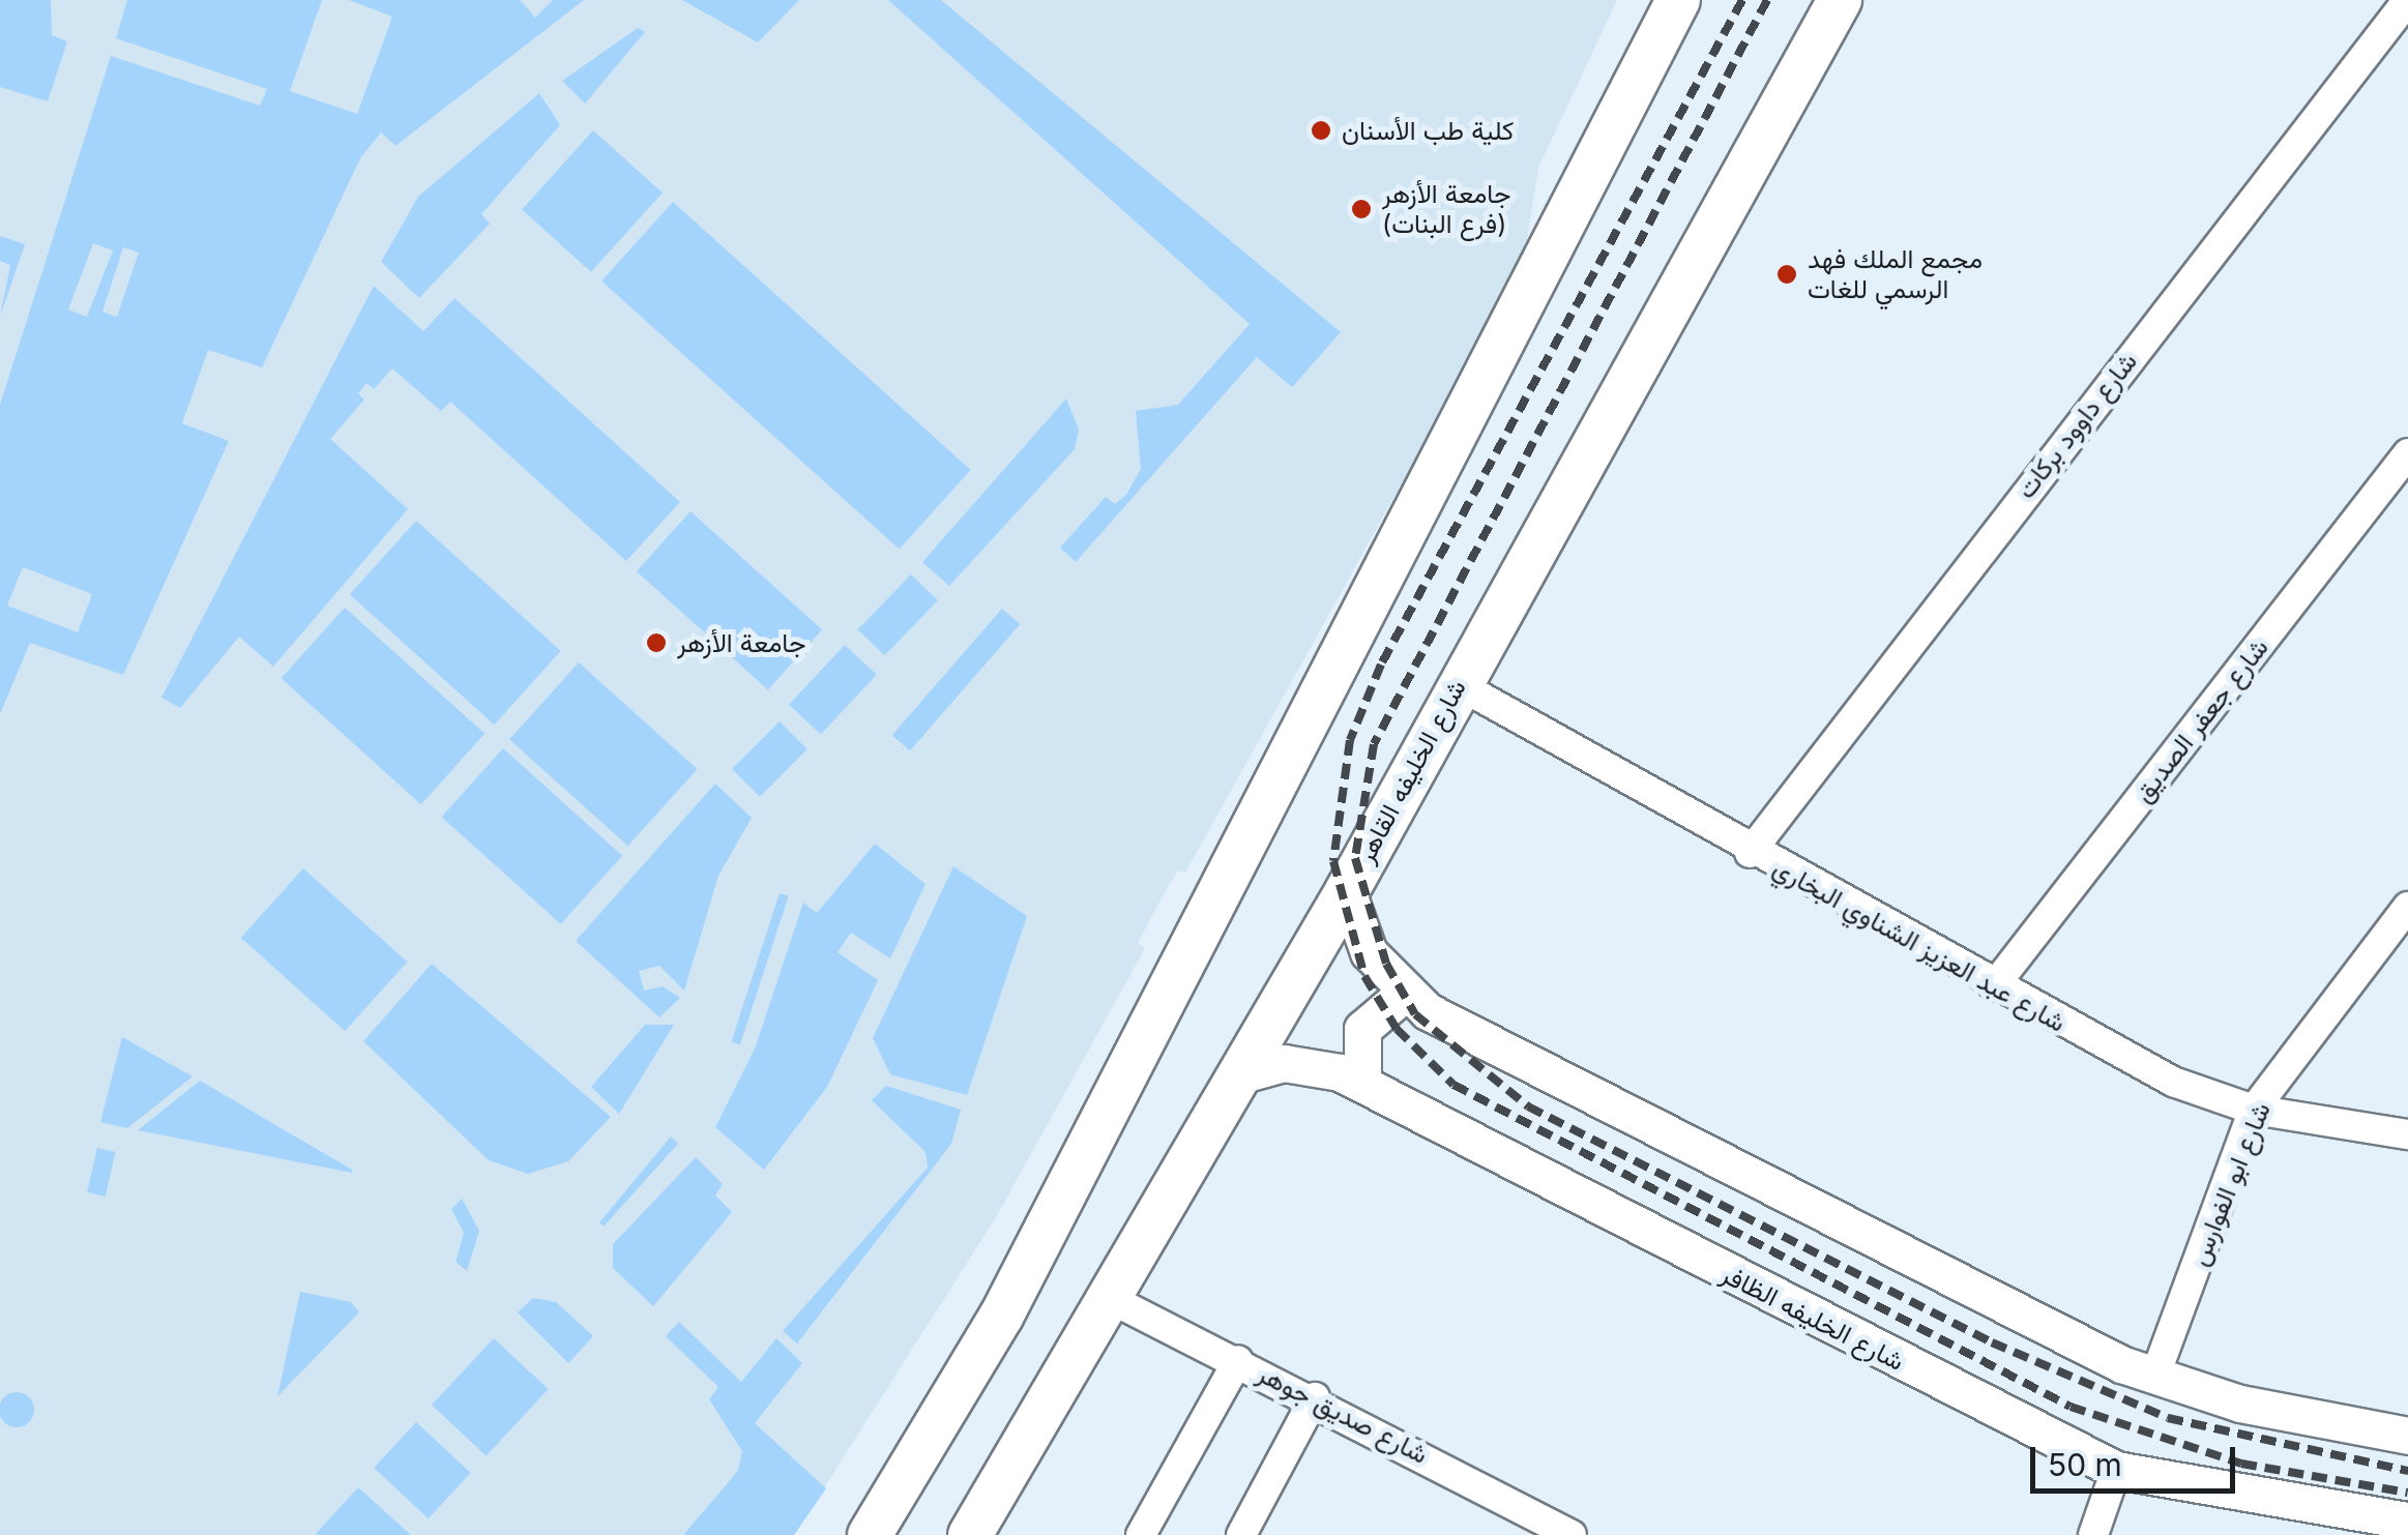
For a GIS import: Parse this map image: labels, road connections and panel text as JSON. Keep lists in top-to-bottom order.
{
  "streets": {
    "main road": ["شارع الخليفه القاهر"],
    "street": [
      "شارع داوود بركات",
      "شارع جعفر الصديق",
      "شارع عبد العزيز الشناوي البخاري",
      "شارع ابو الفوارس",
      "شارع الخليفه الظافر",
      "شارع صديق جوهر"
    ]
  },
  "crossings": [
    ["شارع داوود بركات", "شارع عبد العزيز الشناوي البخاري"],
    ["شارع جعفر الصديق", "شارع عبد العزيز الشناوي البخاري"],
    ["شارع الخليفه القاهر", "شارع عبد العزيز الشناوي البخاري"],
    ["شارع الخليفه القاهر", "شارع الخليفه الظافر"],
    ["شارع الخليفه القاهر", "شارع صديق جوهر"],
    ["شارع عبد العزيز الشناوي البخاري", "شارع ابو الفوارس"]
  ],
  "places": [
    "كلية طب الأسنان",
    "جامعة الأزهر (فرع البنات)",
    "مجمع الملك فهد الرسمي للغات",
    "جامعة الأزهر"
  ],
  "scale_bar": "50 m"
}
